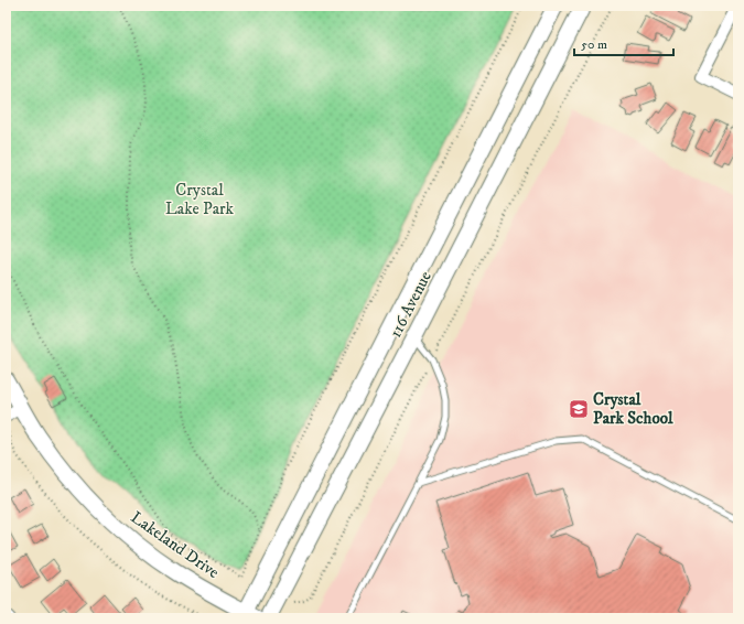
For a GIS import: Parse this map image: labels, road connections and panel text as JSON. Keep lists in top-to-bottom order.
{
  "streets": {
    "main road": ["116 Avenue", "Lakeland Drive"]
  },
  "crossings": [
    ["116 Avenue", "Lakeland Drive"]
  ],
  "parks": ["Crystal Lake Park"],
  "places": {
    "school or university": ["Crystal Park School"]
  },
  "scale_bar": "50 m"
}
